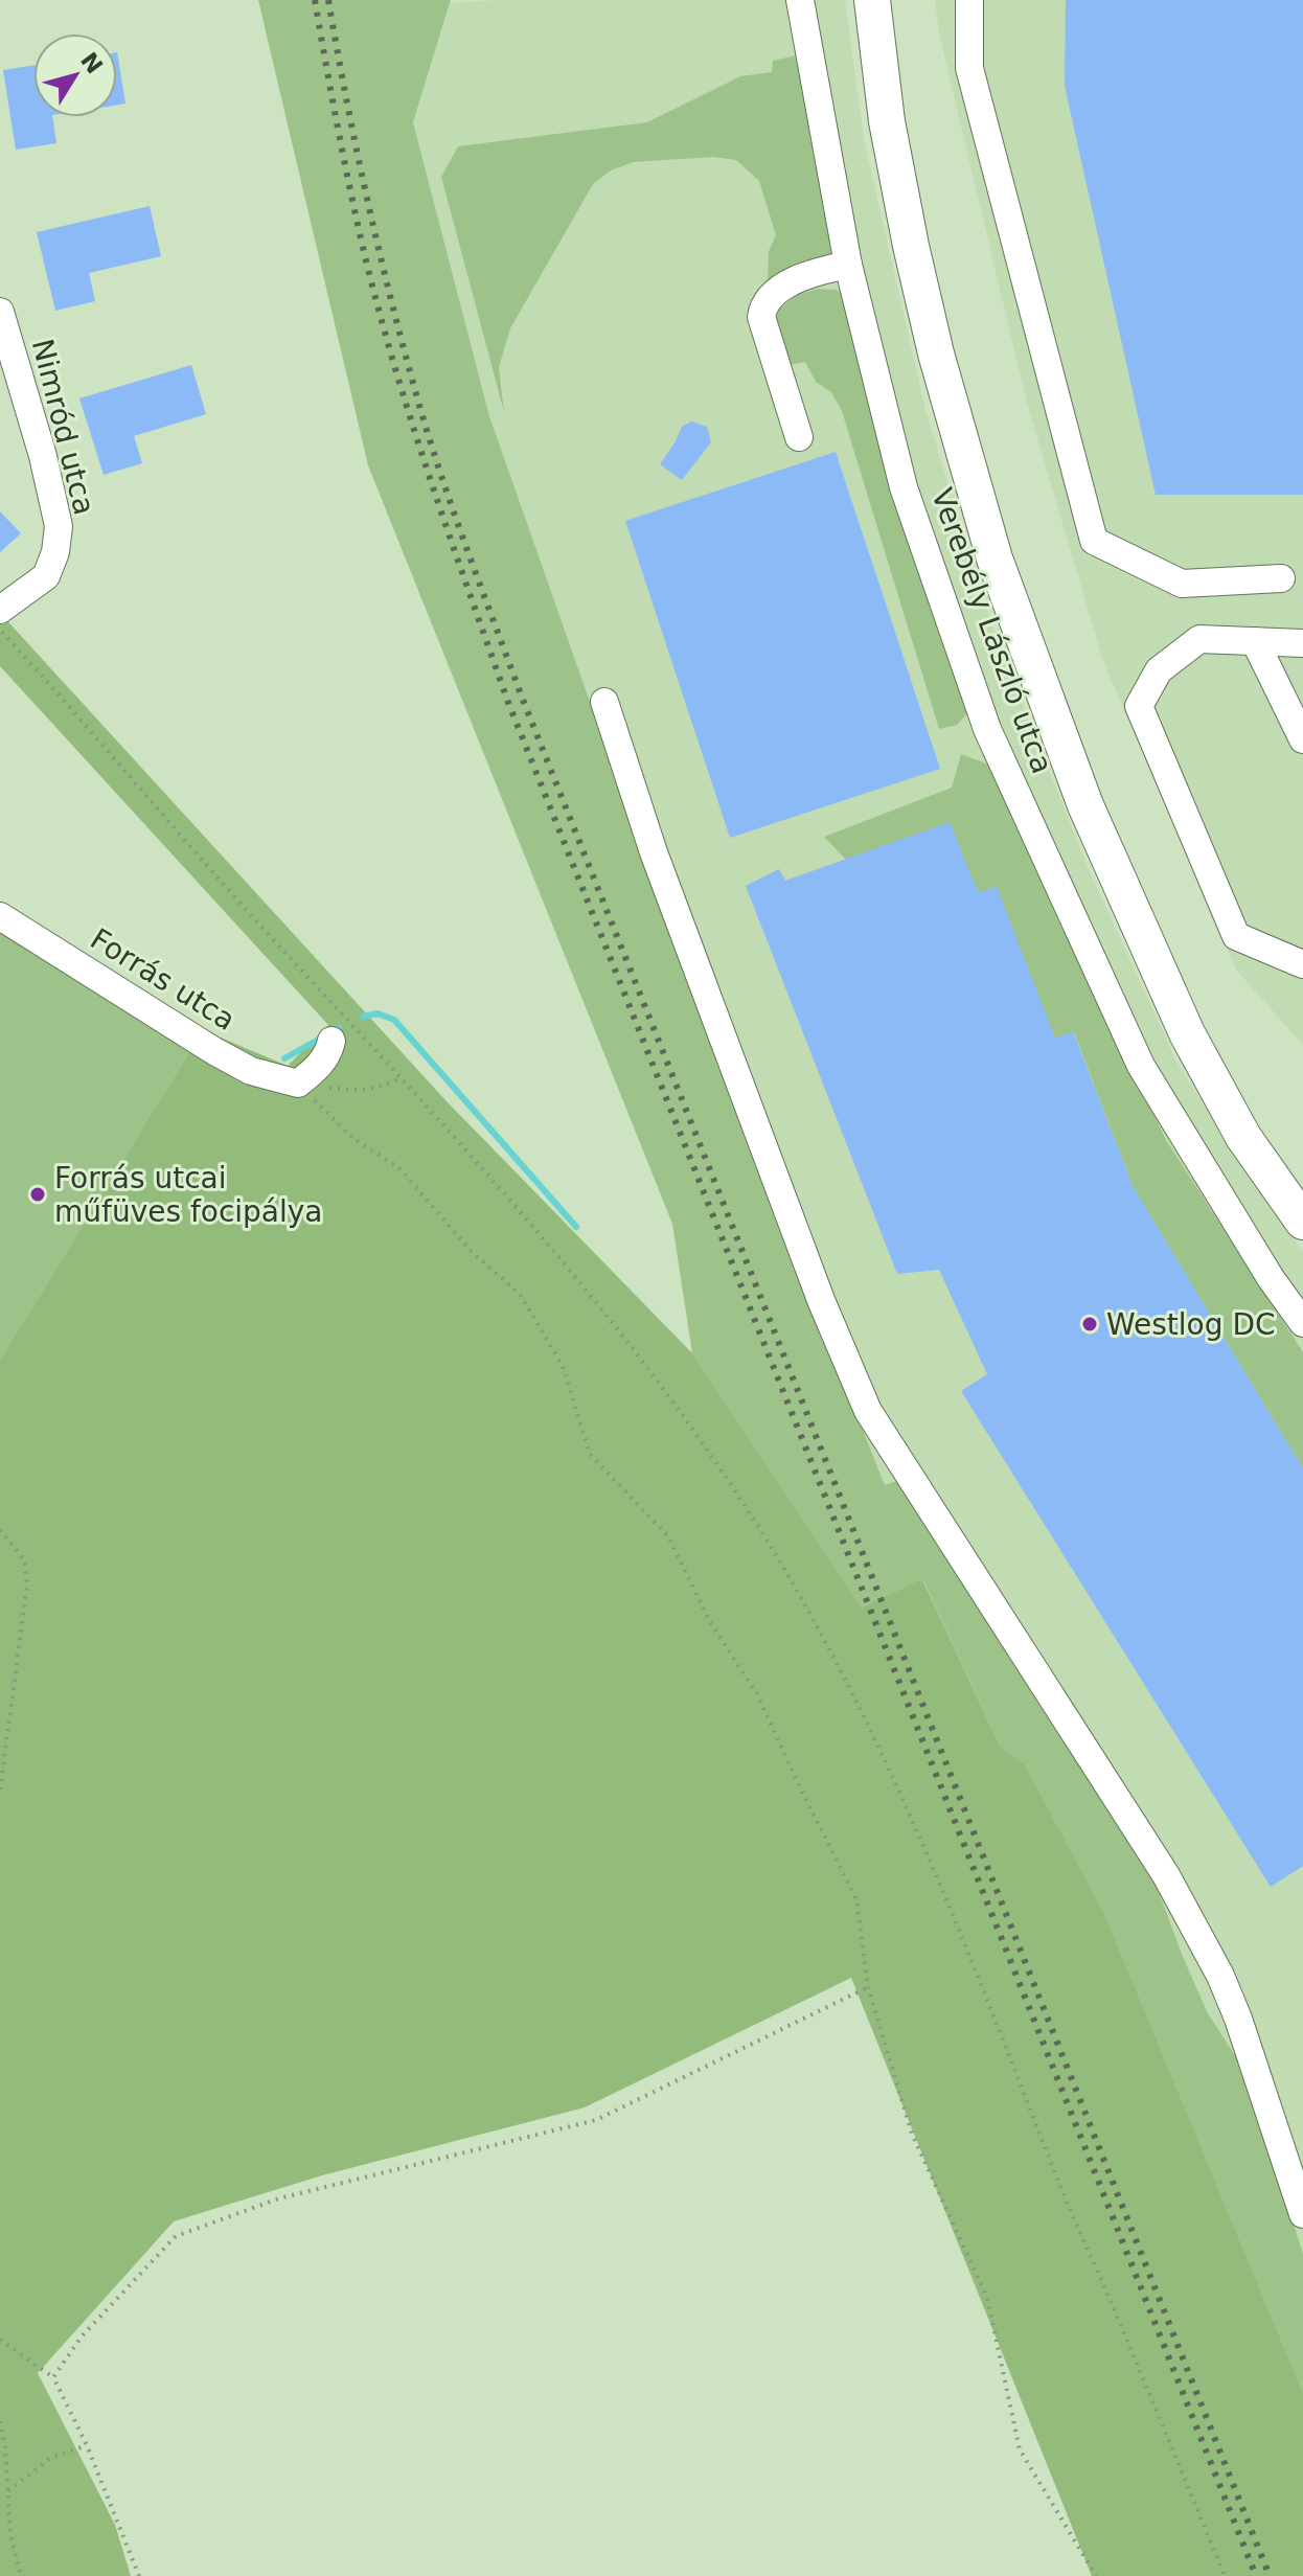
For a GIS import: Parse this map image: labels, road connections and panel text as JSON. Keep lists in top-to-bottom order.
{
  "streets": {
    "street": ["Nimród utca", "Verebély László utca", "Forrás utca"]
  },
  "places": ["Forrás utcai műfüves focipálya", "Westlog DC"],
  "north": "top right"
}
